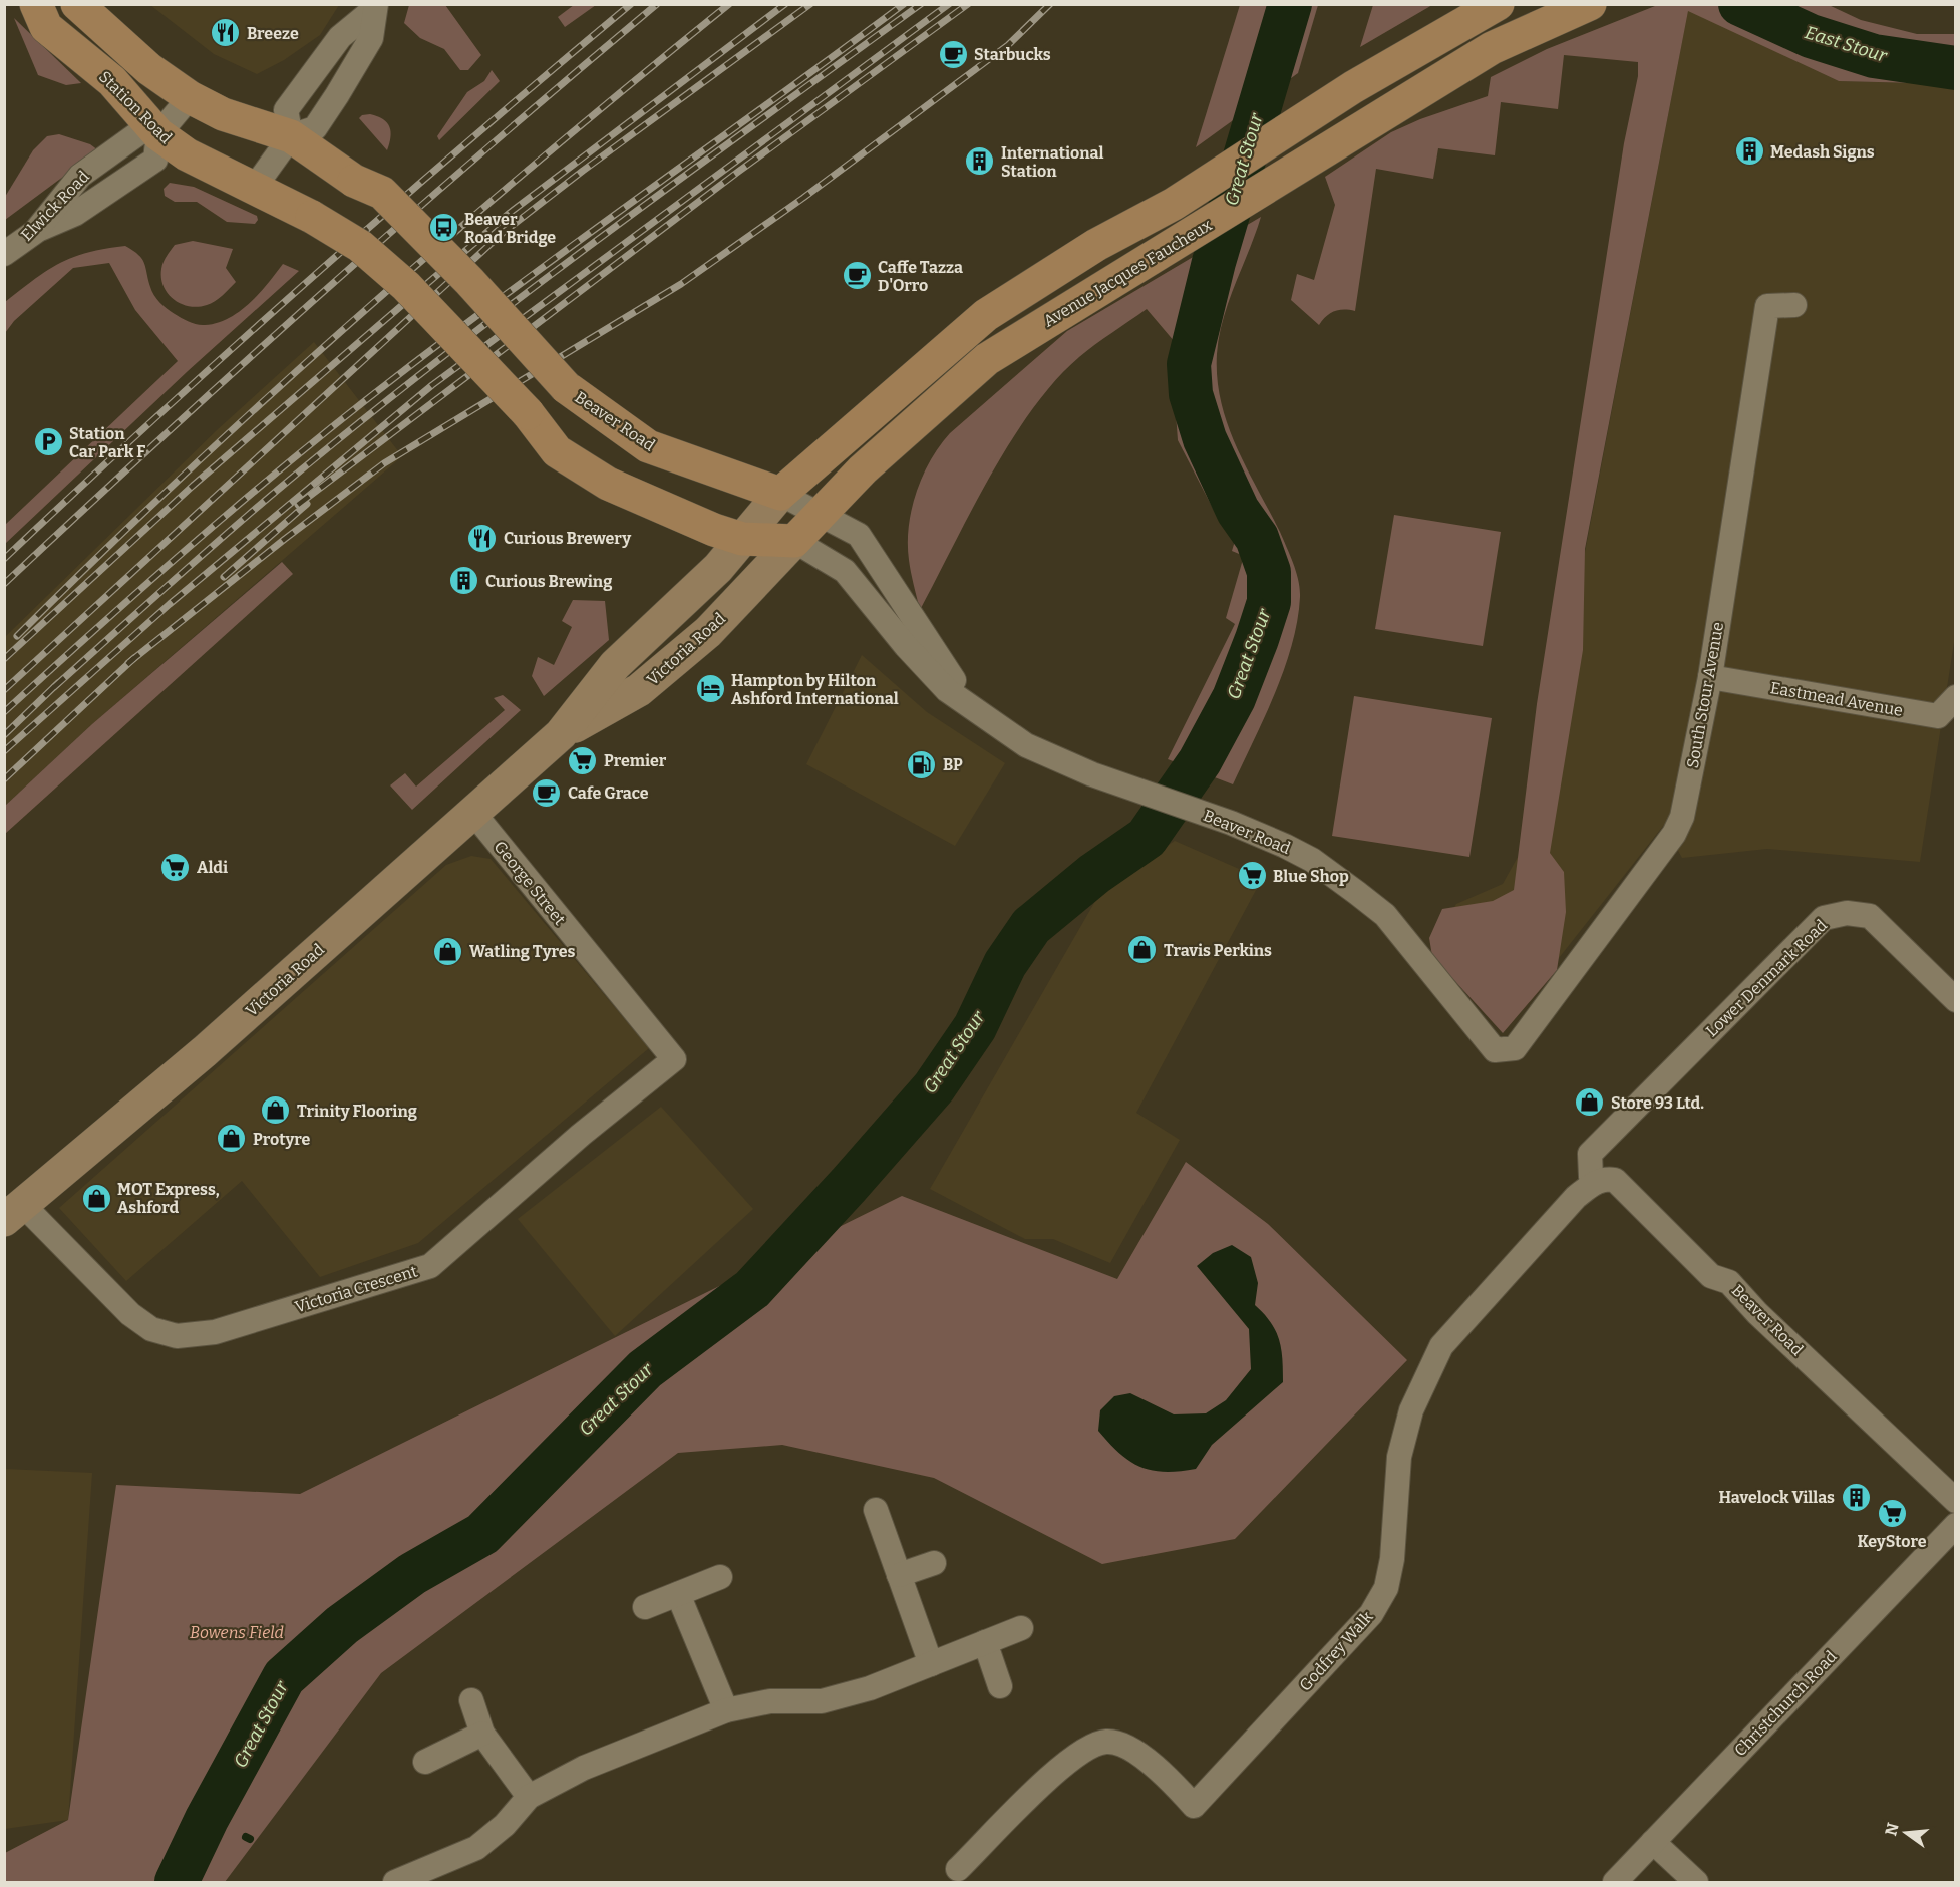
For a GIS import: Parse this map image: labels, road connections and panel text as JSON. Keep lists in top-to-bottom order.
{
  "streets": {
    "main road": ["Station Road", "Avenue Jacques Faucheux", "Beaver Road"],
    "street": [
      "Elwick Road",
      "Victoria Road",
      "South Stour Avenue",
      "Eastmead Avenue",
      "George Street",
      "Lower Denmark Road",
      "Victoria Crescent",
      "Godfrey Walk",
      "Christchurch Road"
    ]
  },
  "crossings": [
    ["Station Road", "Elwick Road"],
    ["Station Road", "Beaver Road"],
    ["Avenue Jacques Faucheux", "Beaver Road"],
    ["Avenue Jacques Faucheux", "Victoria Road"],
    ["Beaver Road", "Victoria Road"],
    ["Beaver Road", "South Stour Avenue"],
    ["Beaver Road", "Lower Denmark Road"],
    ["Beaver Road", "Godfrey Walk"],
    ["Victoria Road", "George Street"],
    ["Victoria Road", "Victoria Crescent"],
    ["South Stour Avenue", "Eastmead Avenue"],
    ["George Street", "Victoria Crescent"],
    ["Lower Denmark Road", "Godfrey Walk"]
  ],
  "water": ["East Stour", "Great Stour"],
  "parks": ["Bowens Field"],
  "places": {
    "restaurant": ["Breeze", "Curious Brewery"],
    "cafe": ["Starbucks", "Caffe Tazza D'Orro", "Cafe Grace"],
    "building": [
      "Medash Signs",
      "International Station",
      "Curious Brewing",
      "Havelock Villas"
    ],
    "bus stop": ["Beaver Road Bridge"],
    "parking": ["Station Car Park F"],
    "hotel": ["Hampton by Hilton Ashford International"],
    "supermarket": [
      "Premier",
      "Aldi",
      "Blue Shop",
      "KeyStore"
    ],
    "fuel station": ["BP"],
    "shop": [
      "Travis Perkins",
      "Watling Tyres",
      "Store 93 Ltd.",
      "Trinity Flooring",
      "Protyre",
      "MOT Express, Ashford"
    ]
  },
  "north": "left"
}
